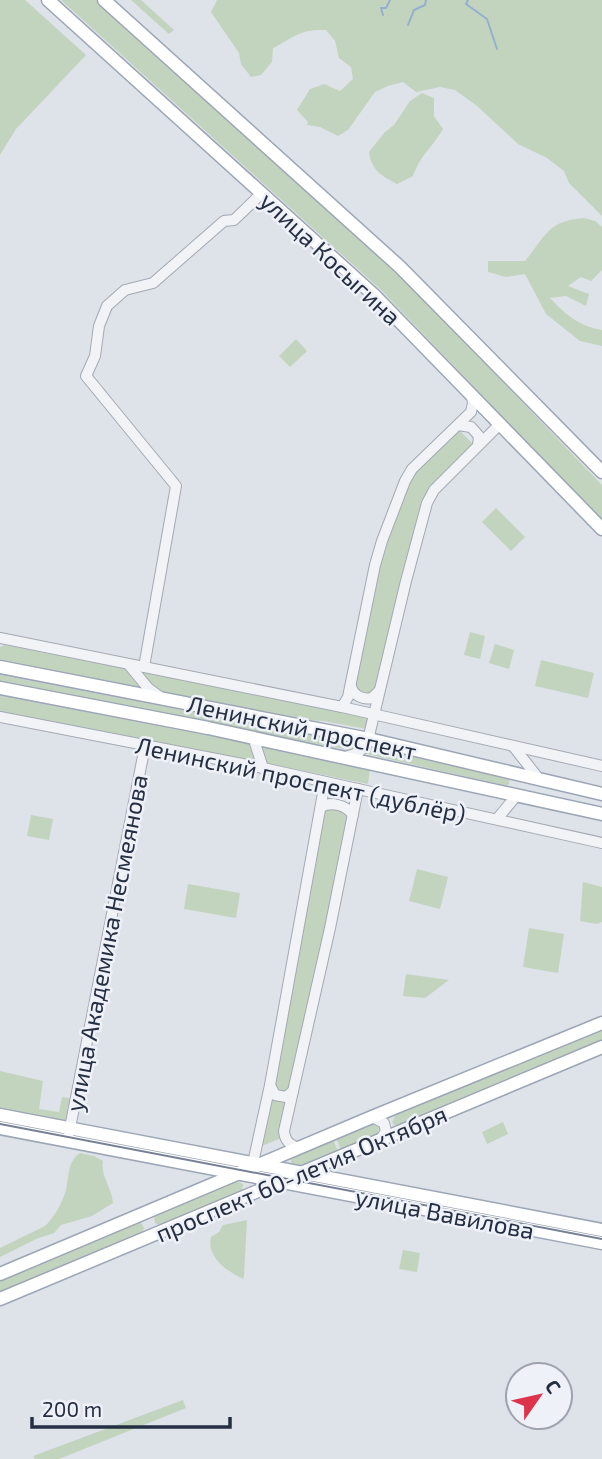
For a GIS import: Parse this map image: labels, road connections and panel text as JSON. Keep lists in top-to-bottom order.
{
  "streets": {
    "main road": [
      "улица Косыгина",
      "Ленинский проспект",
      "проспект 60-летия Октября",
      "улица Вавилова"
    ],
    "street": ["Ленинский проспект (дублёр)", "улица Академика Несмеянова"]
  },
  "crossings": [
    ["Ленинский проспект (дублёр)", "улица Академика Несмеянова"],
    ["улица Академика Несмеянова", "улица Вавилова"],
    ["проспект 60-летия Октября", "улица Вавилова"]
  ],
  "scale_bar": "200 m",
  "north": "top right"
}
